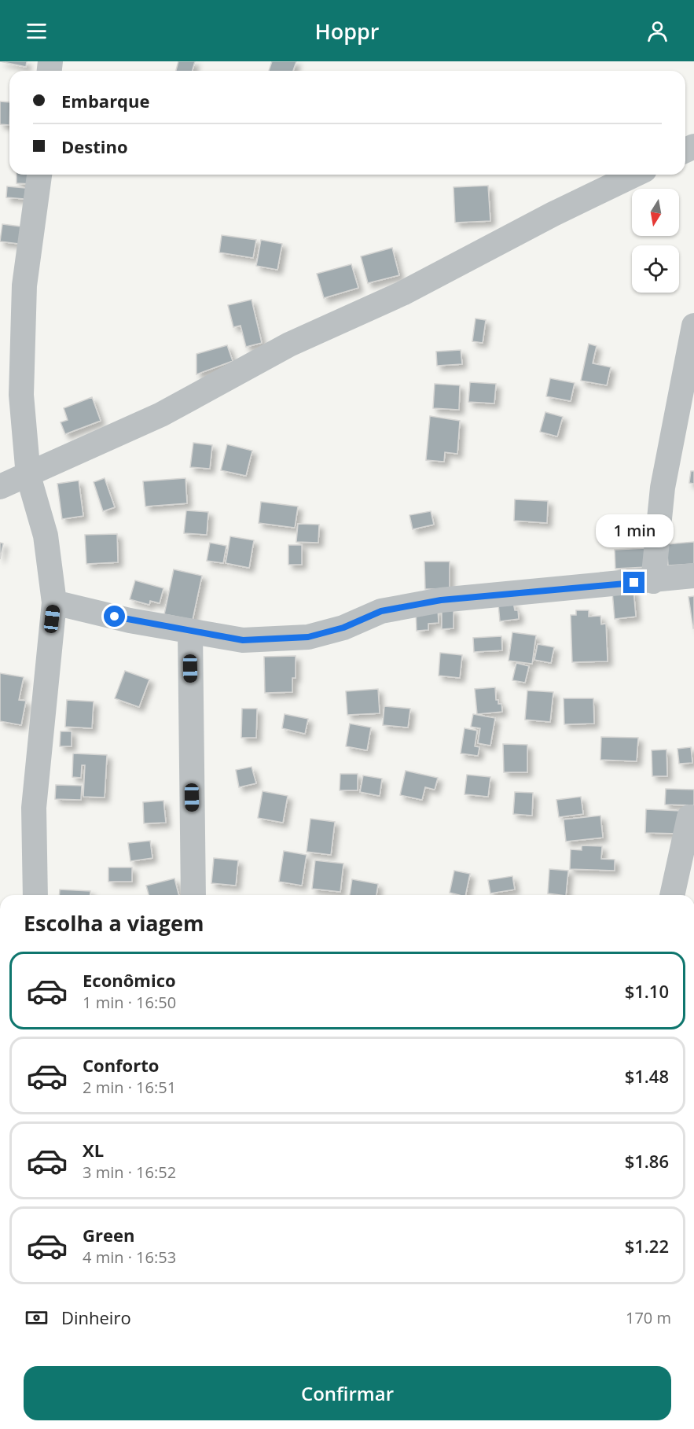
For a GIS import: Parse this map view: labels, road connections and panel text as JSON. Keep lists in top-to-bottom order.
{
  "north": "bottom",
  "page": {
    "header": "Hoppr",
    "banner": ["Embarque", "Destino"],
    "bubble": "1 min",
    "heading": "Escolha a viagem",
    "list": [
      {
        "name": "Econômico",
        "note": "1 min · 16:50",
        "value": "$1.10"
      },
      {
        "name": "Conforto",
        "note": "2 min · 16:51",
        "value": "$1.48"
      },
      {
        "name": "XL",
        "note": "3 min · 16:52",
        "value": "$1.86"
      },
      {
        "name": "Green",
        "note": "4 min · 16:53",
        "value": "$1.22"
      }
    ],
    "pay": ["Dinheiro", "170 m"],
    "buttons": "Confirmar"
  }
}
